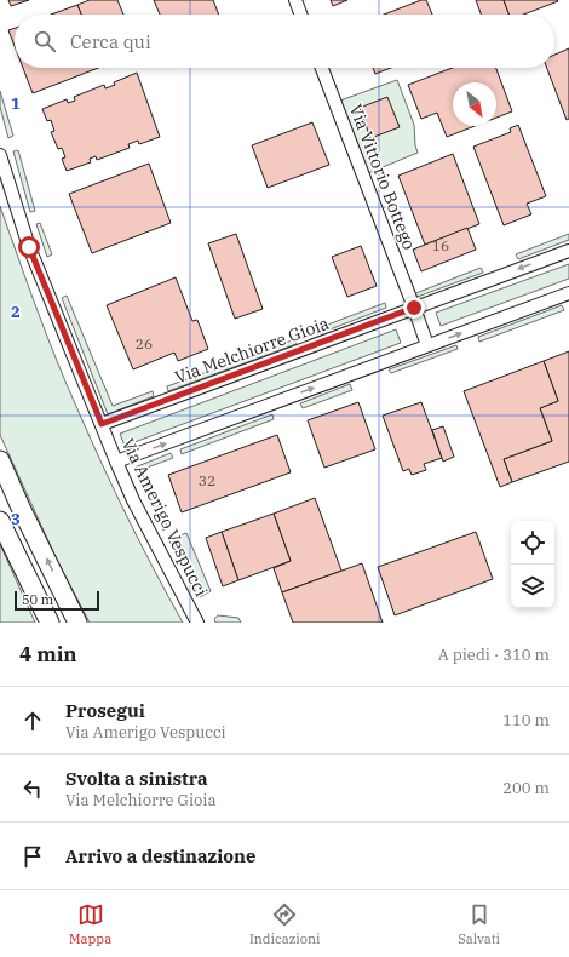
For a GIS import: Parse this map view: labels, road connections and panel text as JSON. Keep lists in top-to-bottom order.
{
  "streets": {
    "street": ["Via Vittorio Bottego", "Via Melchiorre Gioia", "Via Amerigo Vespucci"]
  },
  "crossings": [
    ["Via Vittorio Bottego", "Via Melchiorre Gioia"],
    ["Via Melchiorre Gioia", "Via Amerigo Vespucci"]
  ],
  "house_numbers": ["16", "26", "32"],
  "scale_bar": "50 m",
  "north": "bottom right",
  "page": {
    "search": "Cerca qui",
    "scale": "50 m",
    "heading": ["4 min", "A piedi · 310 m"],
    "list": [
      ["Prosegui", "Via Amerigo Vespucci", "110 m"],
      ["Svolta a sinistra", "Via Melchiorre Gioia", "200 m"],
      "Arrivo a destinazione"
    ],
    "nav": ["Mappa", "Indicazioni", "Salvati"]
  },
  "grid": {
    "rows": ["1", "2", "3"]
  }
}
